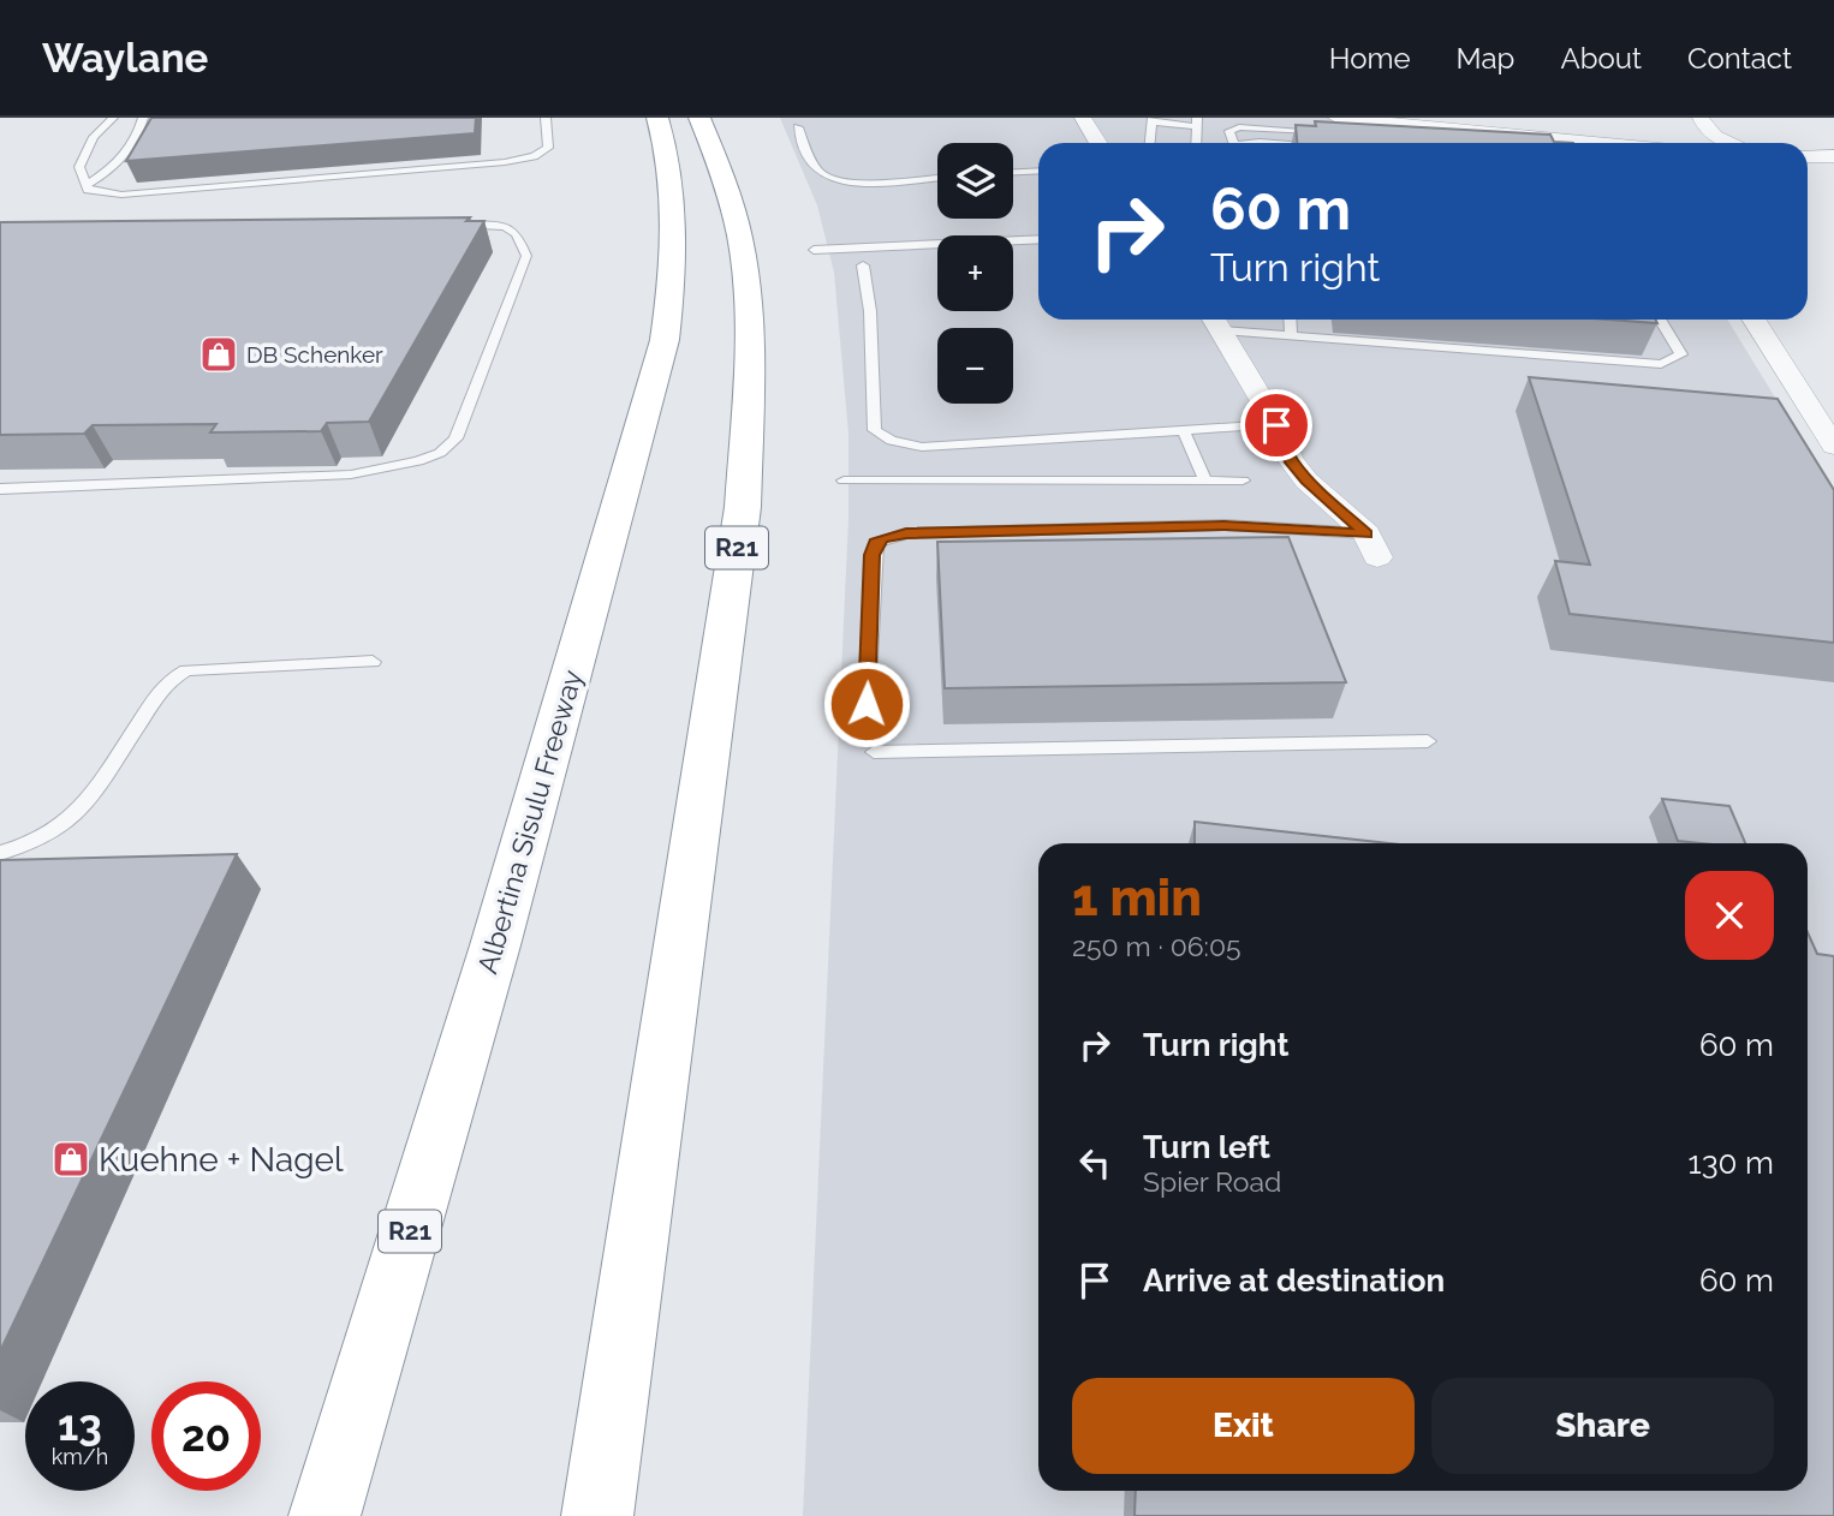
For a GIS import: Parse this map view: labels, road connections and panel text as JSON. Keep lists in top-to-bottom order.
{
  "streets": {
    "highway": ["R21", "Albertina Sisulu Freeway"]
  },
  "places": {
    "shop": ["DB Schenker", "Kuehne + Nagel"]
  },
  "page": {
    "header": "Waylane",
    "nav": [
      "Home",
      "Map",
      "About",
      "Contact"
    ],
    "map_buttons": ["+", "−"],
    "turn": ["60 m", "Turn right"],
    "heading": ["1 min", "250 m · 06:05"],
    "list": [
      {
        "name": "Turn right",
        "value": "60 m"
      },
      {
        "name": "Turn left",
        "note": "Spier Road",
        "value": "130 m"
      },
      {
        "name": "Arrive at destination",
        "value": "60 m"
      }
    ],
    "buttons": ["Exit", "Share"],
    "speed": "13 km/h",
    "limit": "20"
  }
}
